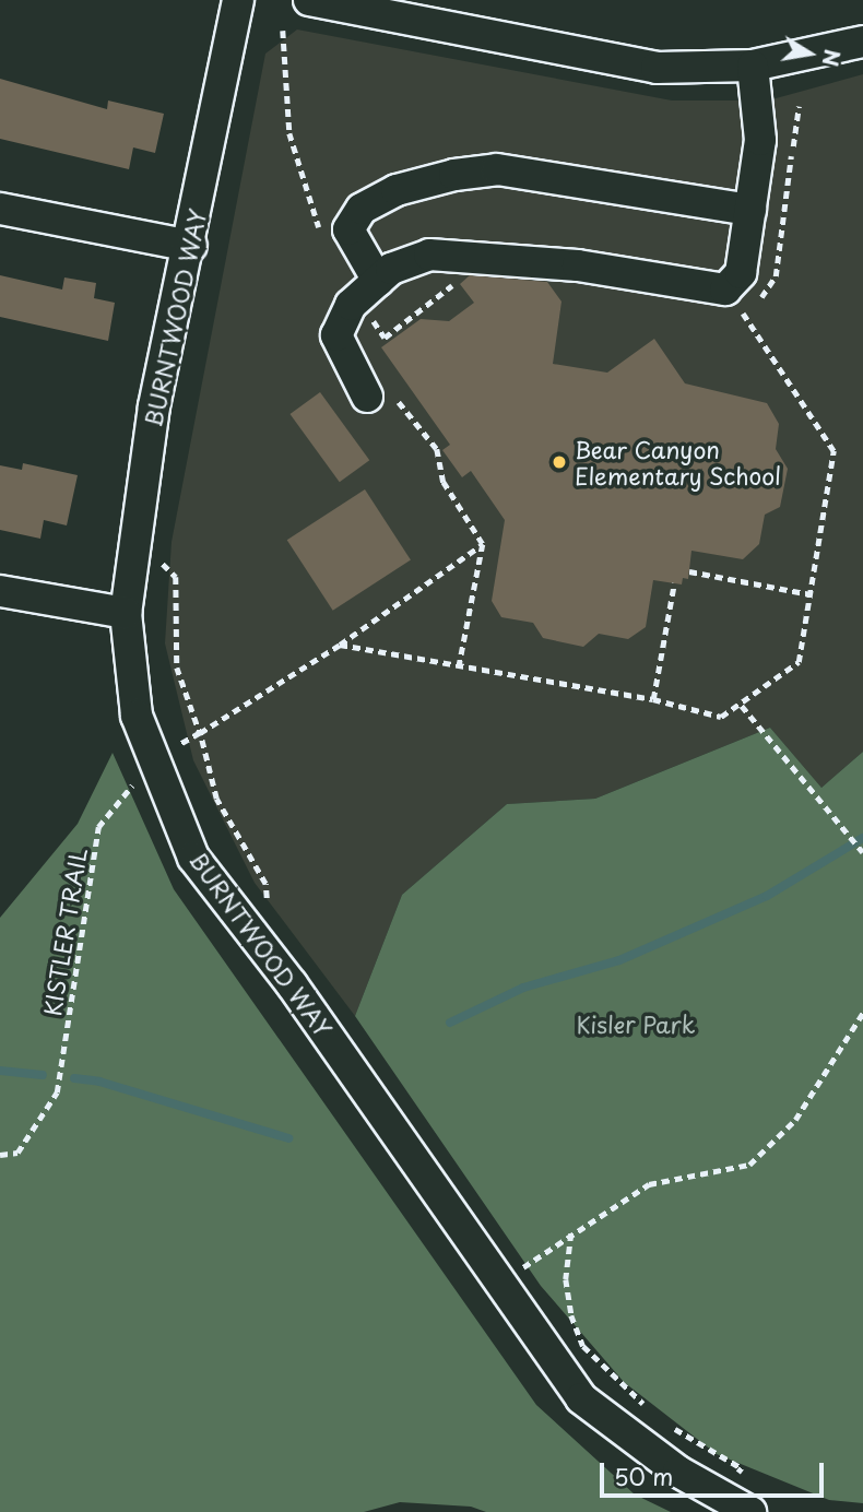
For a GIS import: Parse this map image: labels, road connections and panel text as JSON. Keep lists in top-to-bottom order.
{
  "streets": {
    "street": ["BURNTWOOD WAY"],
    "path": ["KISTLER TRAIL"]
  },
  "crossings": [
    ["BURNTWOOD WAY", "KISTLER TRAIL"]
  ],
  "parks": ["Kisler Park"],
  "places": ["Bear Canyon Elementary School"],
  "scale_bar": "50 m",
  "north": "right"
}
